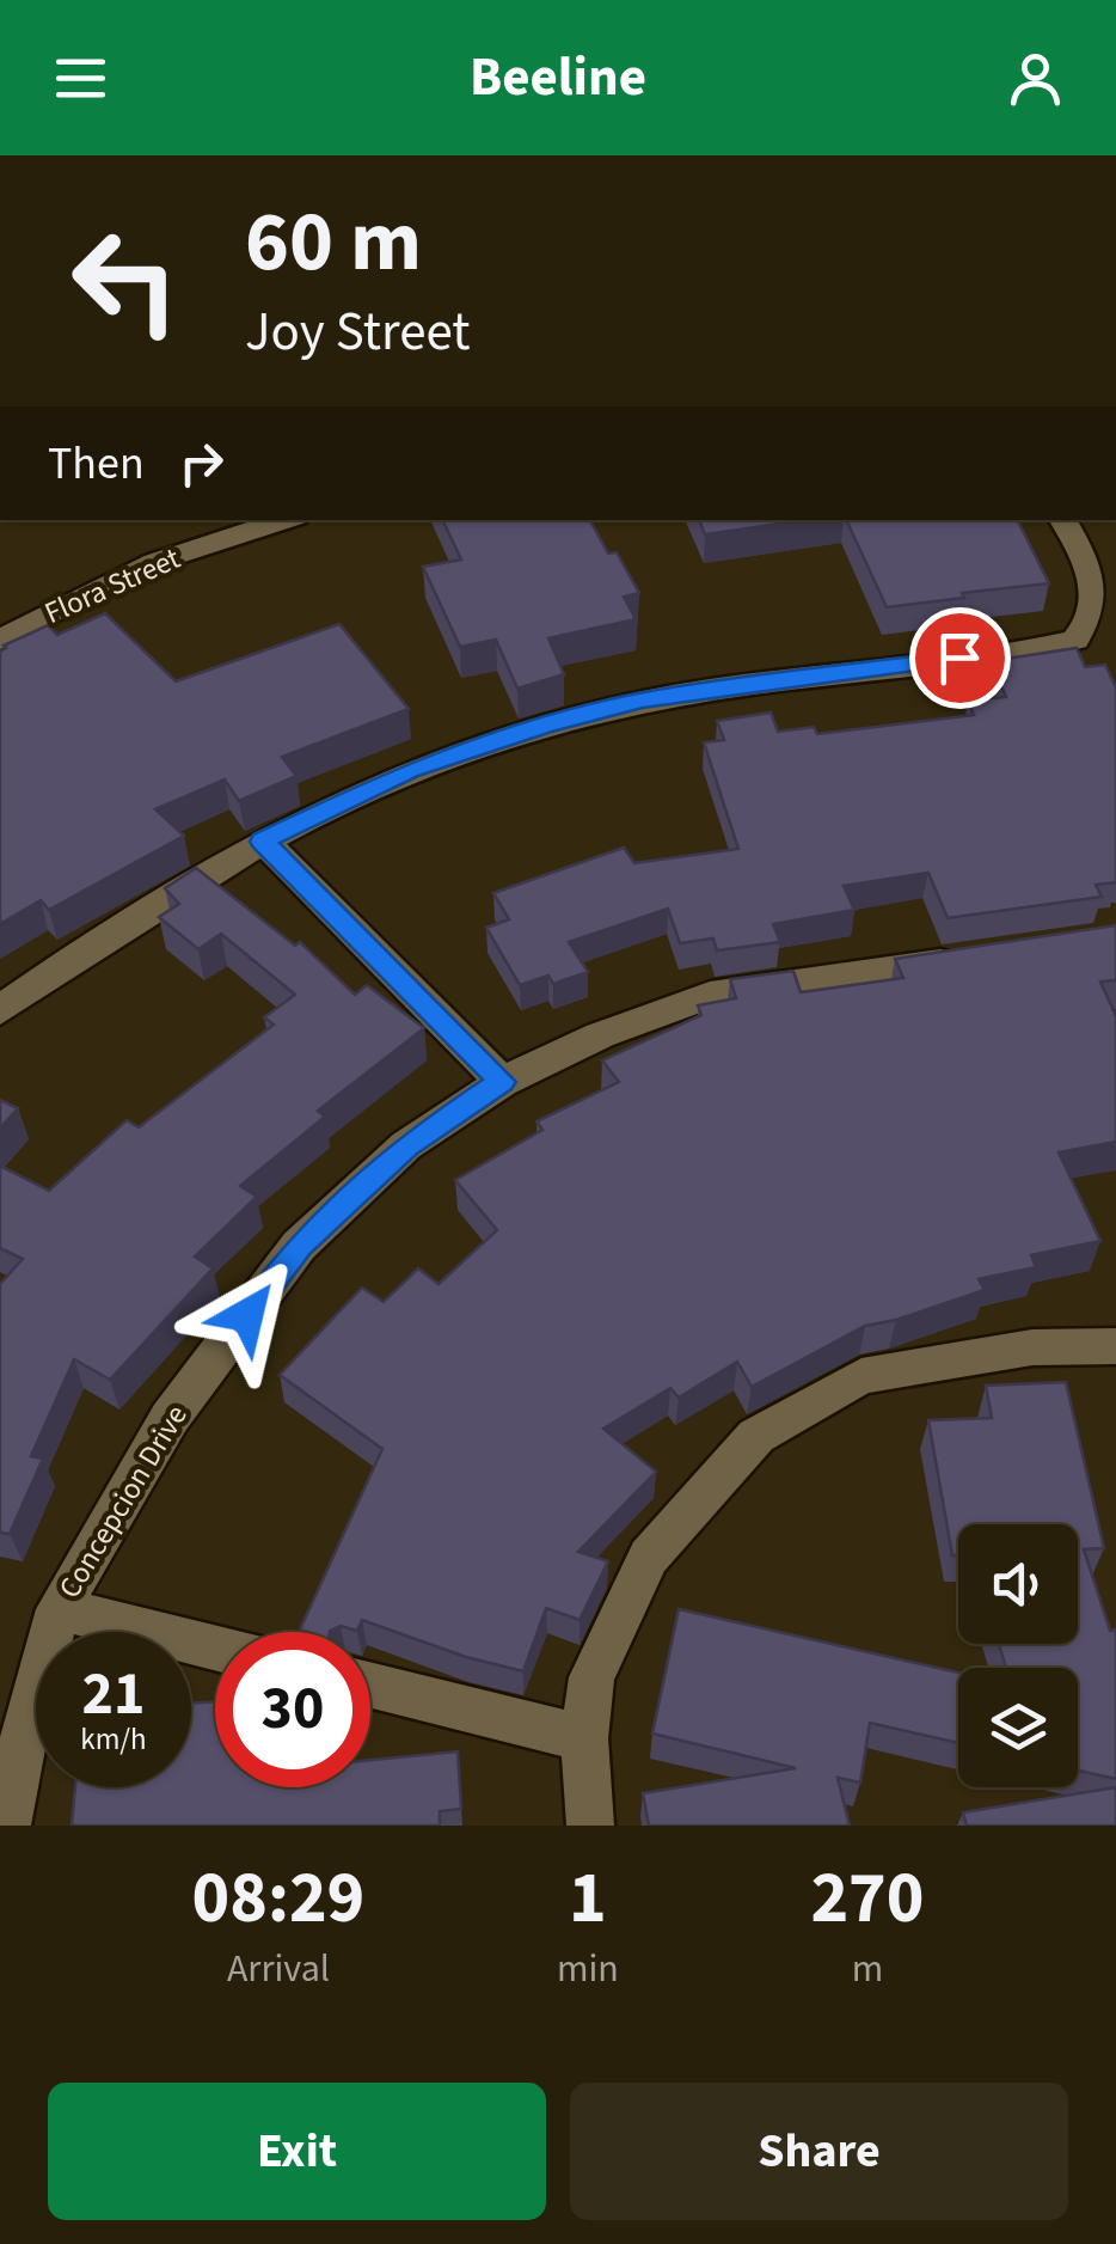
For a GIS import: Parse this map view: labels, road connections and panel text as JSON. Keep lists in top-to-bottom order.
{
  "streets": {
    "street": ["Flora Street", "Concepcion Drive"]
  },
  "page": {
    "header": "Beeline",
    "turn": ["60 m", "Joy Street"],
    "then": "Then",
    "speed": "21 km/h",
    "limit": "30",
    "eta": [
      "08:29",
      "Arrival",
      "1",
      "min",
      "270",
      "m"
    ],
    "buttons": ["Exit", "Share"]
  }
}
